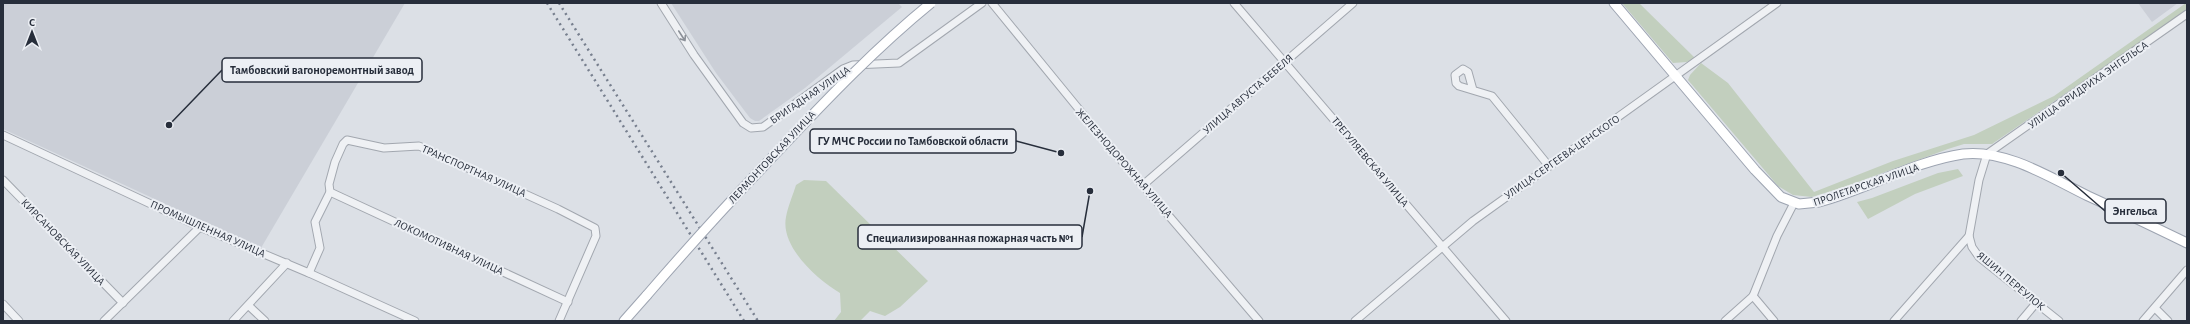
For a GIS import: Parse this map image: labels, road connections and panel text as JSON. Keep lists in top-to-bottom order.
{
  "streets": {
    "main road": ["ЛЕРМОНТОВСКАЯ УЛИЦА", "ПРОЛЕТАРСКАЯ УЛИЦА"],
    "street": [
      "УЛИЦА ФРИДРИХА ЭНГЕЛЬСА",
      "УЛИЦА АВГУСТА БЕБЕЛЯ",
      "БРИГАДНАЯ УЛИЦА",
      "УЛИЦА СЕРГЕЕВА-ЦЕНСКОГО",
      "ТРЕГУЛЯЕВСКАЯ УЛИЦА",
      "ЖЕЛЕЗНОДОРОЖНАЯ УЛИЦА",
      "ТРАНСПОРТНАЯ УЛИЦА",
      "ПРОМЫШЛЕННАЯ УЛИЦА",
      "КИРСАНОВСКАЯ УЛИЦА",
      "ЛОКОМОТИВНАЯ УЛИЦА",
      "ЯШИН ПЕРЕУЛОК"
    ]
  },
  "crossings": [
    ["УЛИЦА ФРИДРИХА ЭНГЕЛЬСА", "ПРОЛЕТАРСКАЯ УЛИЦА"],
    ["УЛИЦА АВГУСТА БЕБЕЛЯ", "ТРЕГУЛЯЕВСКАЯ УЛИЦА"],
    ["УЛИЦА АВГУСТА БЕБЕЛЯ", "ЖЕЛЕЗНОДОРОЖНАЯ УЛИЦА"],
    ["УЛИЦА СЕРГЕЕВА-ЦЕНСКОГО", "ТРЕГУЛЯЕВСКАЯ УЛИЦА"],
    ["УЛИЦА СЕРГЕЕВА-ЦЕНСКОГО", "ПРОЛЕТАРСКАЯ УЛИЦА"],
    ["ТРАНСПОРТНАЯ УЛИЦА", "ЛОКОМОТИВНАЯ УЛИЦА"]
  ],
  "places": [
    "Тамбовский вагоноремонтный завод",
    "ГУ МЧС России по Тамбовской области",
    "Энгельса",
    "Специализированная пожарная часть №1"
  ],
  "north": "top"
}
